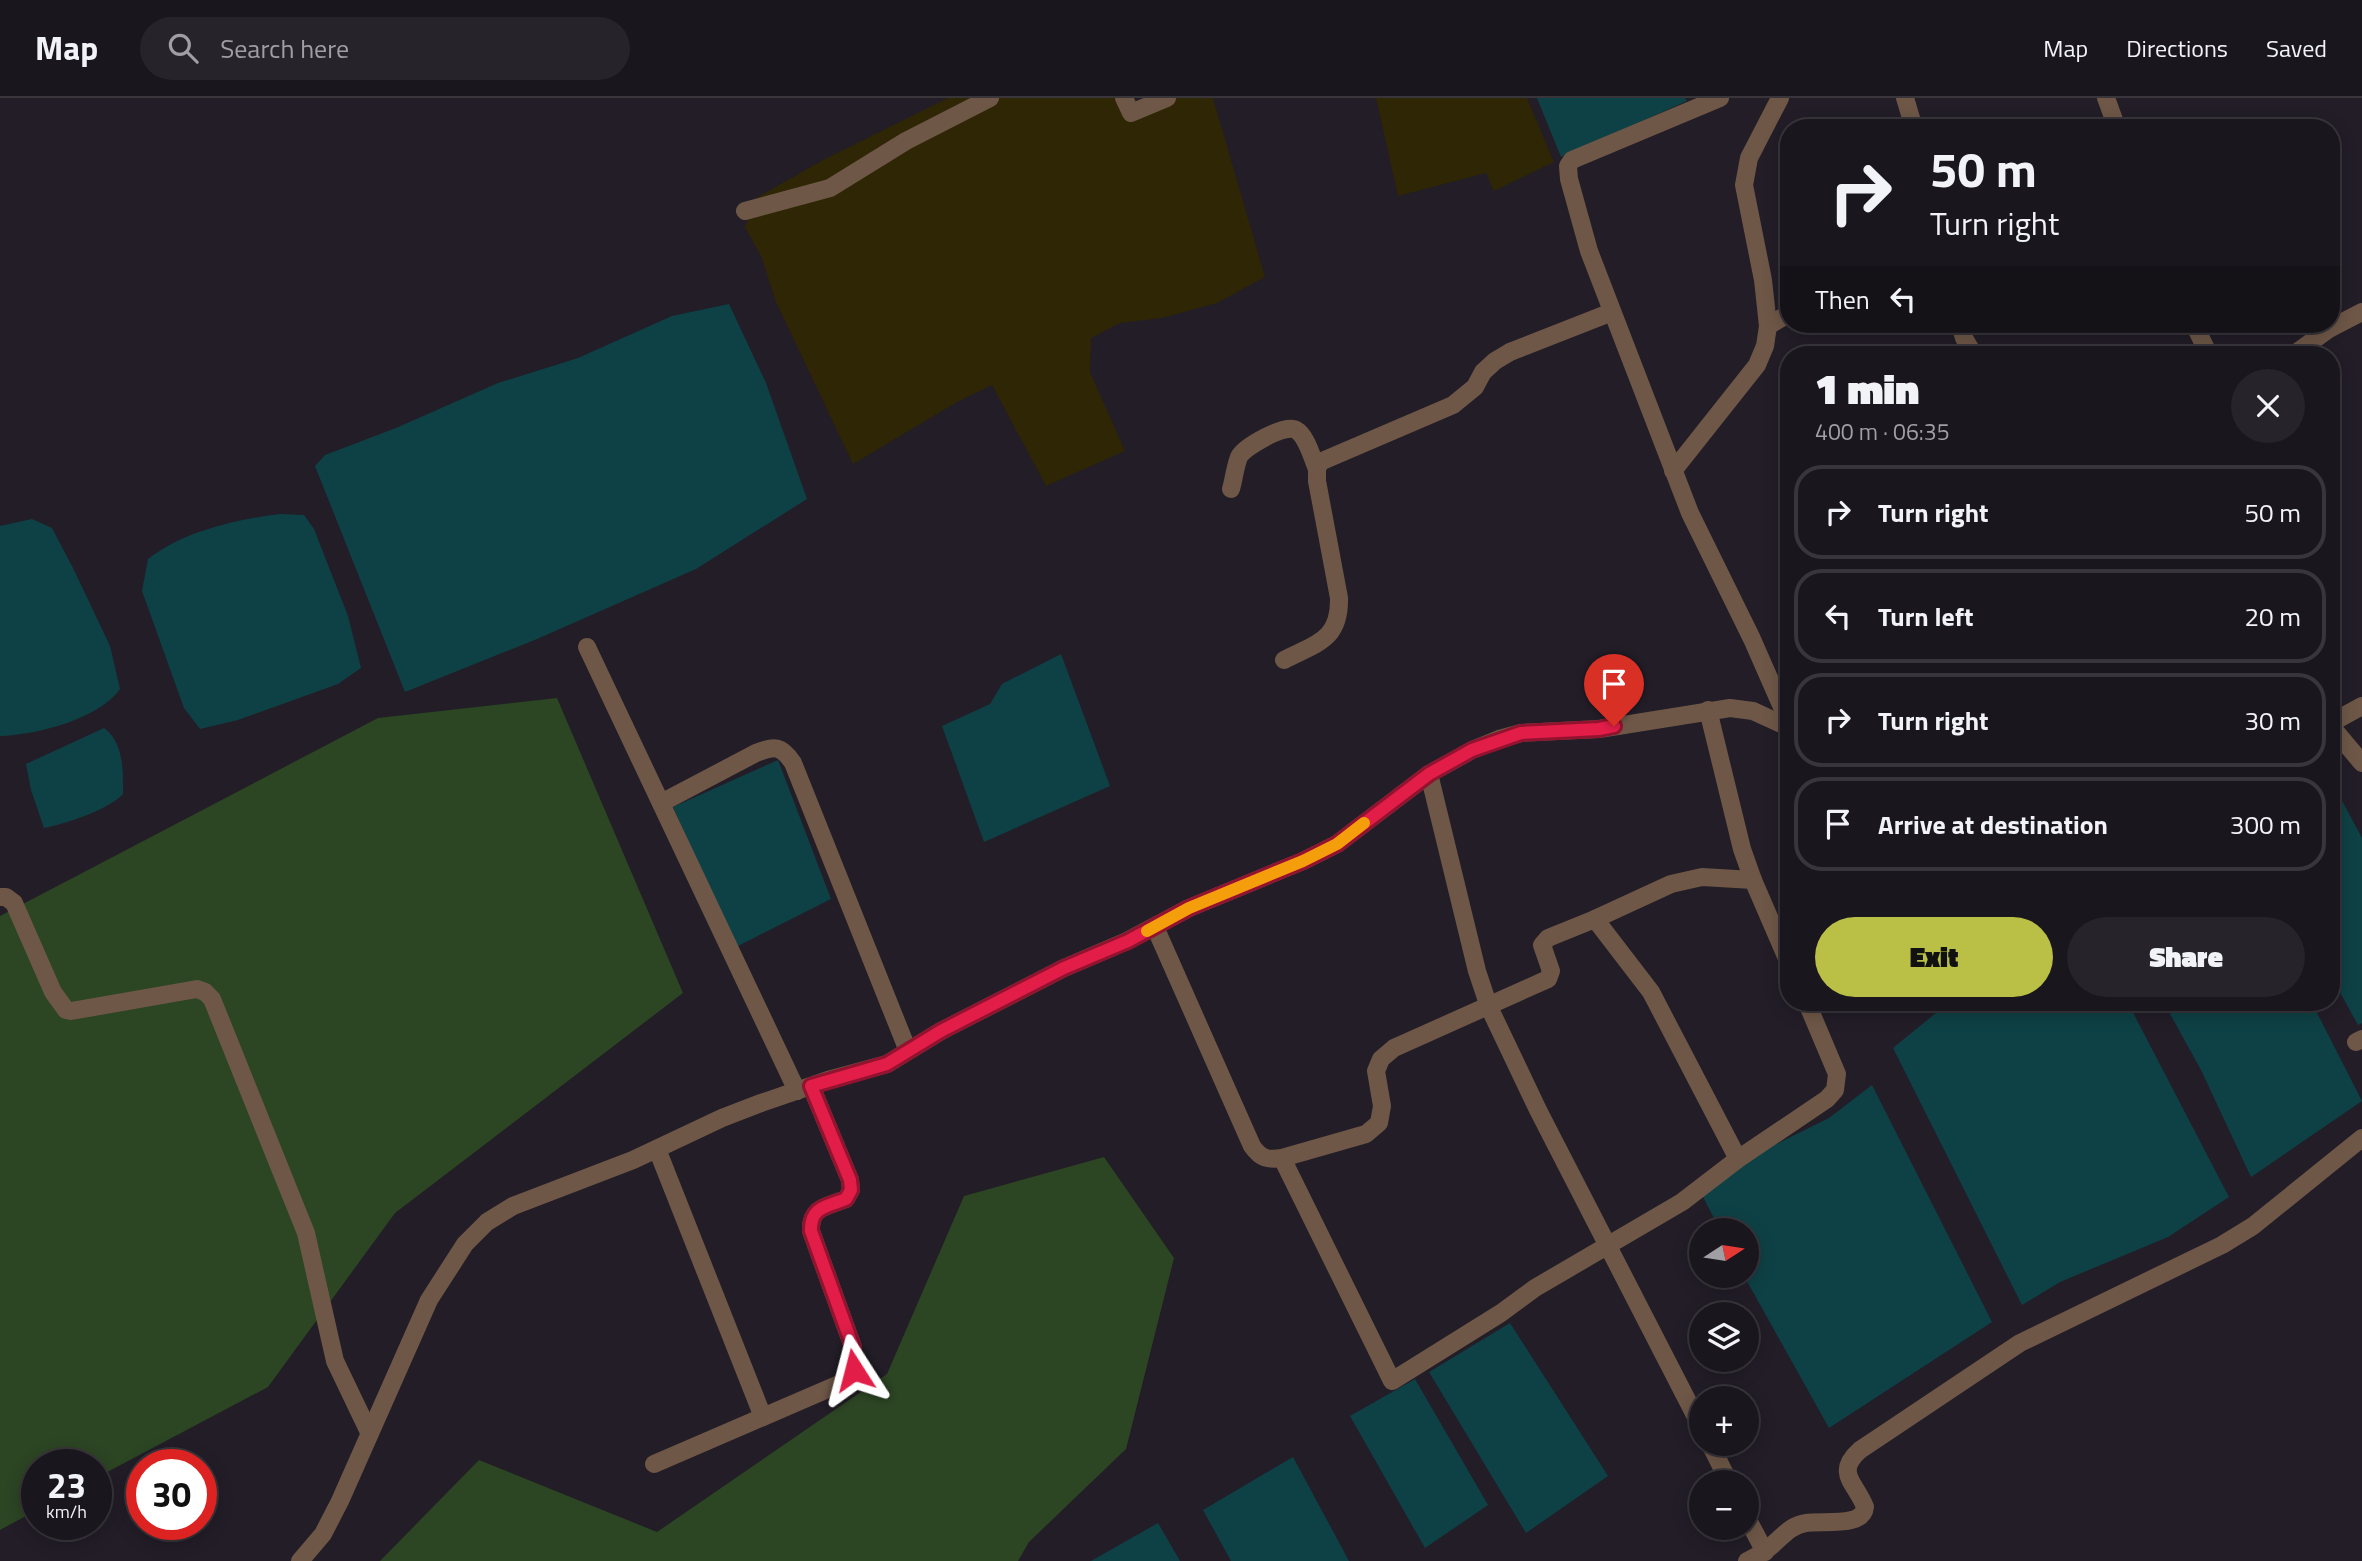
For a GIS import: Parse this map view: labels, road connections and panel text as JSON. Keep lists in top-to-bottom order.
{
  "north": "right",
  "page": {
    "header": "Map",
    "search": "Search here",
    "nav": ["Map", "Directions", "Saved"],
    "turn": ["50 m", "Turn right"],
    "then": "Then",
    "heading": ["1 min", "400 m · 06:35"],
    "list": [
      {
        "name": "Turn right",
        "value": "50 m"
      },
      {
        "name": "Turn left",
        "value": "20 m"
      },
      {
        "name": "Turn right",
        "value": "30 m"
      },
      {
        "name": "Arrive at destination",
        "value": "300 m"
      }
    ],
    "buttons": ["Exit", "Share"],
    "map_buttons": ["+", "−"],
    "speed": "23 km/h",
    "limit": "30"
  }
}
